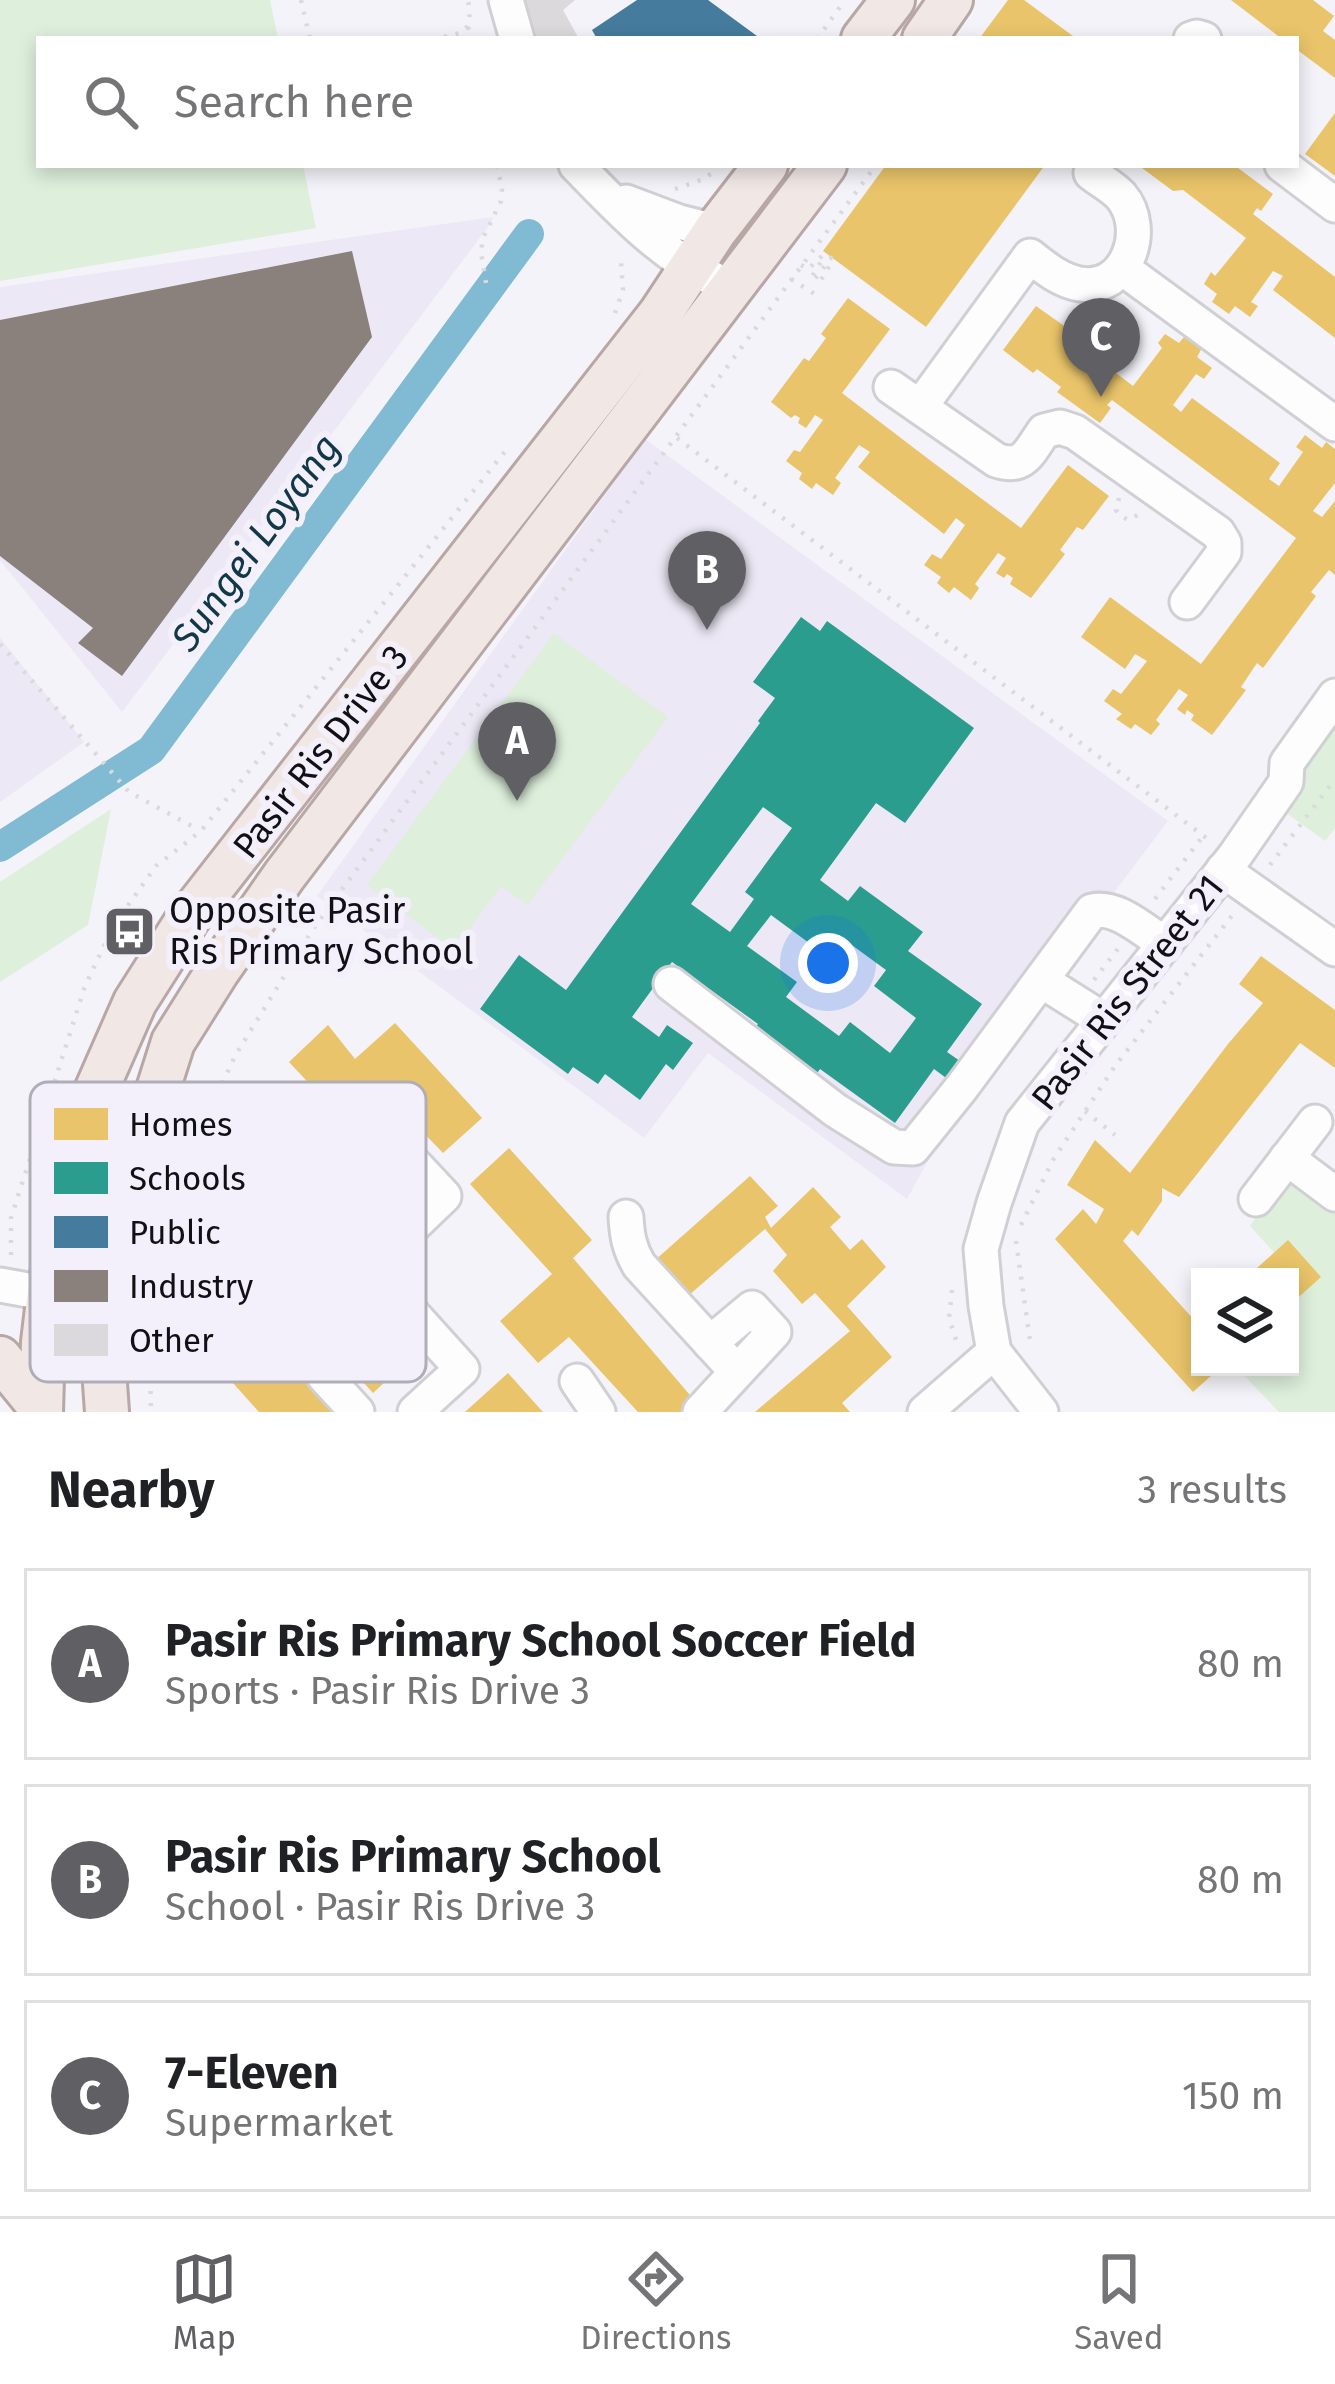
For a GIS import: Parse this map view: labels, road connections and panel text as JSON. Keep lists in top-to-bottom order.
{
  "streets": {
    "main road": ["Pasir Ris Drive 3"],
    "street": ["Pasir Ris Street 21"]
  },
  "water": ["Sungei Loyang"],
  "places": {
    "bus stop": ["Opposite Pasir Ris Primary School"]
  },
  "legend": [
    "Homes",
    "Schools",
    "Public",
    "Industry",
    "Other"
  ],
  "page": {
    "search": "Search here",
    "pins": ["C", "B", "A"],
    "heading": ["Nearby", "3 results"],
    "list": [
      {
        "mark": "A",
        "name": "Pasir Ris Primary School Soccer Field",
        "note": "Sports · Pasir Ris Drive 3",
        "value": "80 m"
      },
      {
        "mark": "B",
        "name": "Pasir Ris Primary School",
        "note": "School · Pasir Ris Drive 3",
        "value": "80 m"
      },
      {
        "mark": "C",
        "name": "7-Eleven",
        "note": "Supermarket",
        "value": "150 m"
      }
    ],
    "nav": ["Map", "Directions", "Saved"]
  }
}
